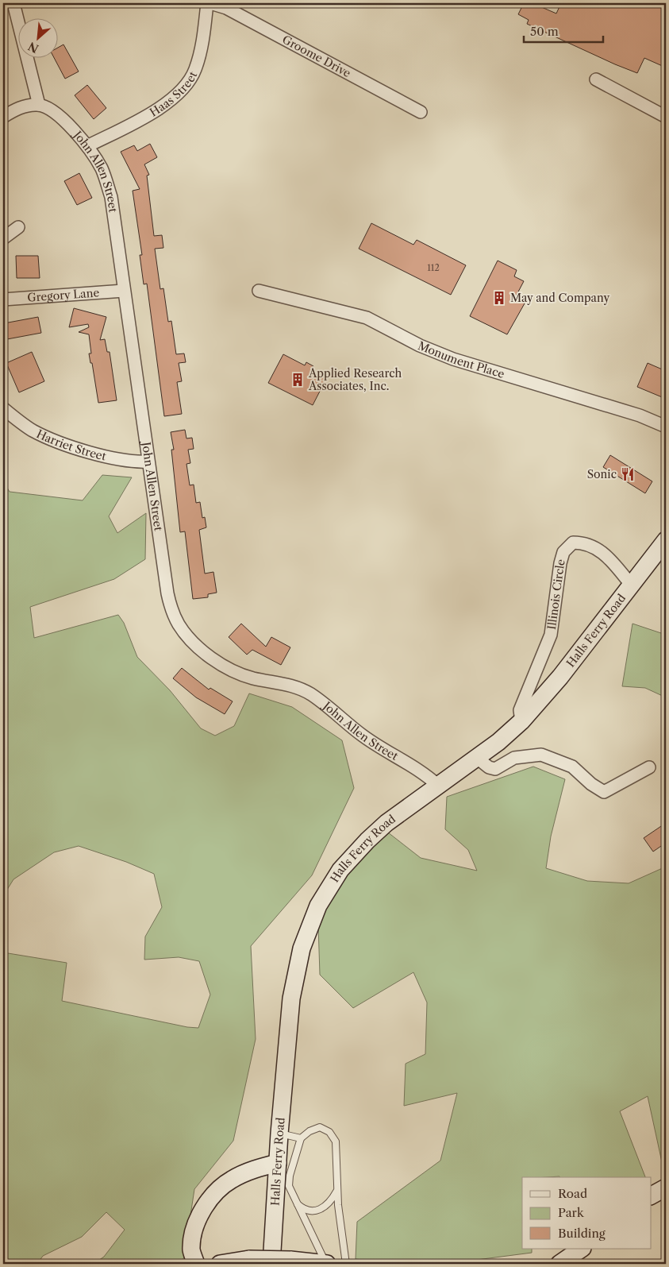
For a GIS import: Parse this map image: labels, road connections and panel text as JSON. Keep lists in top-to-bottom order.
{
  "streets": {
    "street": [
      "Groome Drive",
      "Haas Street",
      "John Allen Street",
      "Gregory Lane",
      "Monument Place",
      "Harriet Street",
      "Illinois Circle",
      "Halls Ferry Road"
    ]
  },
  "crossings": [
    ["Haas Street", "John Allen Street"],
    ["John Allen Street", "Gregory Lane"],
    ["John Allen Street", "Harriet Street"],
    ["John Allen Street", "Halls Ferry Road"],
    ["Illinois Circle", "Halls Ferry Road"]
  ],
  "places": {
    "building": ["May and Company", "Applied Research Associates, Inc."],
    "restaurant": ["Sonic"]
  },
  "house_numbers": ["112"],
  "legend": ["Road", "Park", "Building"],
  "scale_bar": "50 m",
  "north": "bottom left"
}
